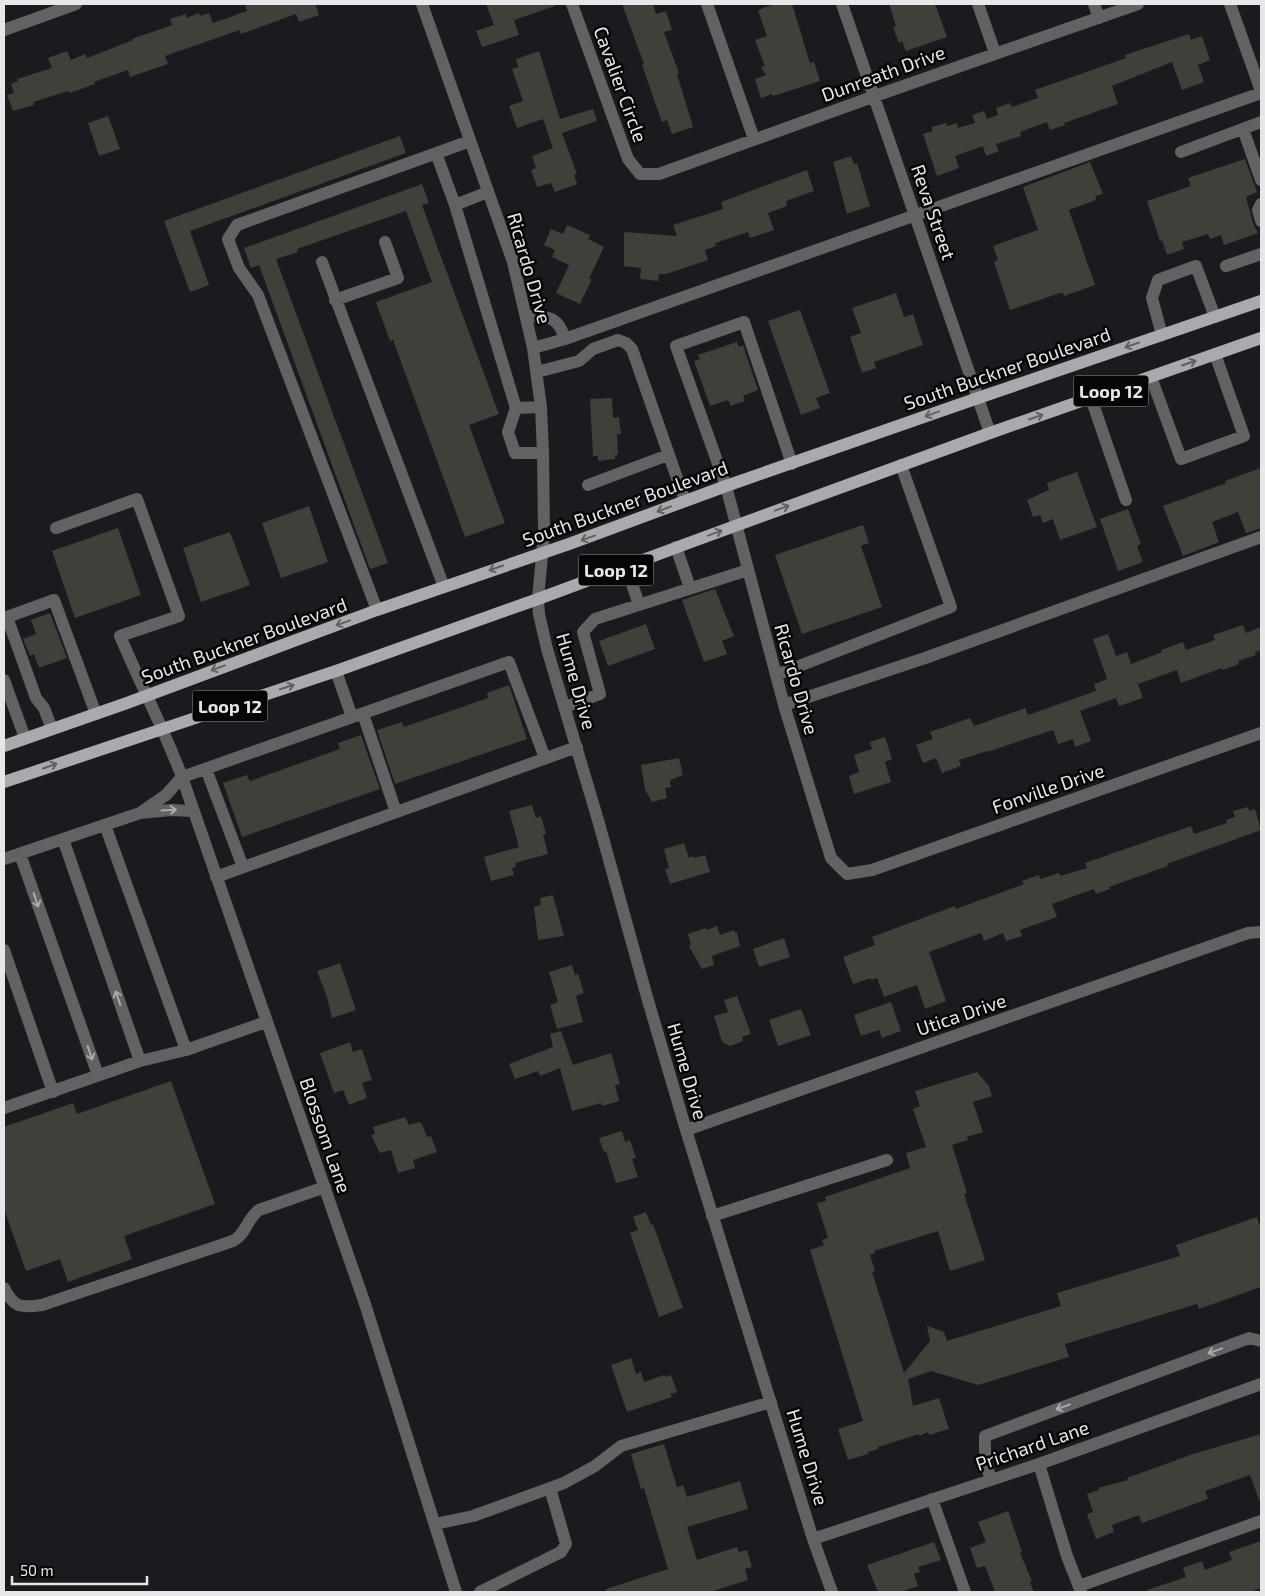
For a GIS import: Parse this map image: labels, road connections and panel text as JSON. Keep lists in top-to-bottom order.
{
  "streets": {
    "main road": ["South Buckner Boulevard", "Loop 12"],
    "street": [
      "Dunreath Drive",
      "Cavalier Circle",
      "Reva Street",
      "Ricardo Drive",
      "Hume Drive",
      "Fonville Drive",
      "Utica Drive",
      "Blossom Lane",
      "Prichard Lane"
    ]
  },
  "crossings": [
    ["Dunreath Drive", "Cavalier Circle"],
    ["Dunreath Drive", "Reva Street"],
    ["Reva Street", "South Buckner Boulevard"],
    ["Reva Street", "Loop 12"],
    ["Ricardo Drive", "South Buckner Boulevard"],
    ["Ricardo Drive", "Loop 12"],
    ["Ricardo Drive", "Hume Drive"],
    ["Ricardo Drive", "Fonville Drive"],
    ["South Buckner Boulevard", "Hume Drive"],
    ["South Buckner Boulevard", "Blossom Lane"],
    ["Loop 12", "Hume Drive"],
    ["Loop 12", "Blossom Lane"],
    ["Hume Drive", "Utica Drive"],
    ["Hume Drive", "Prichard Lane"]
  ],
  "scale_bar": "50 m"
}
